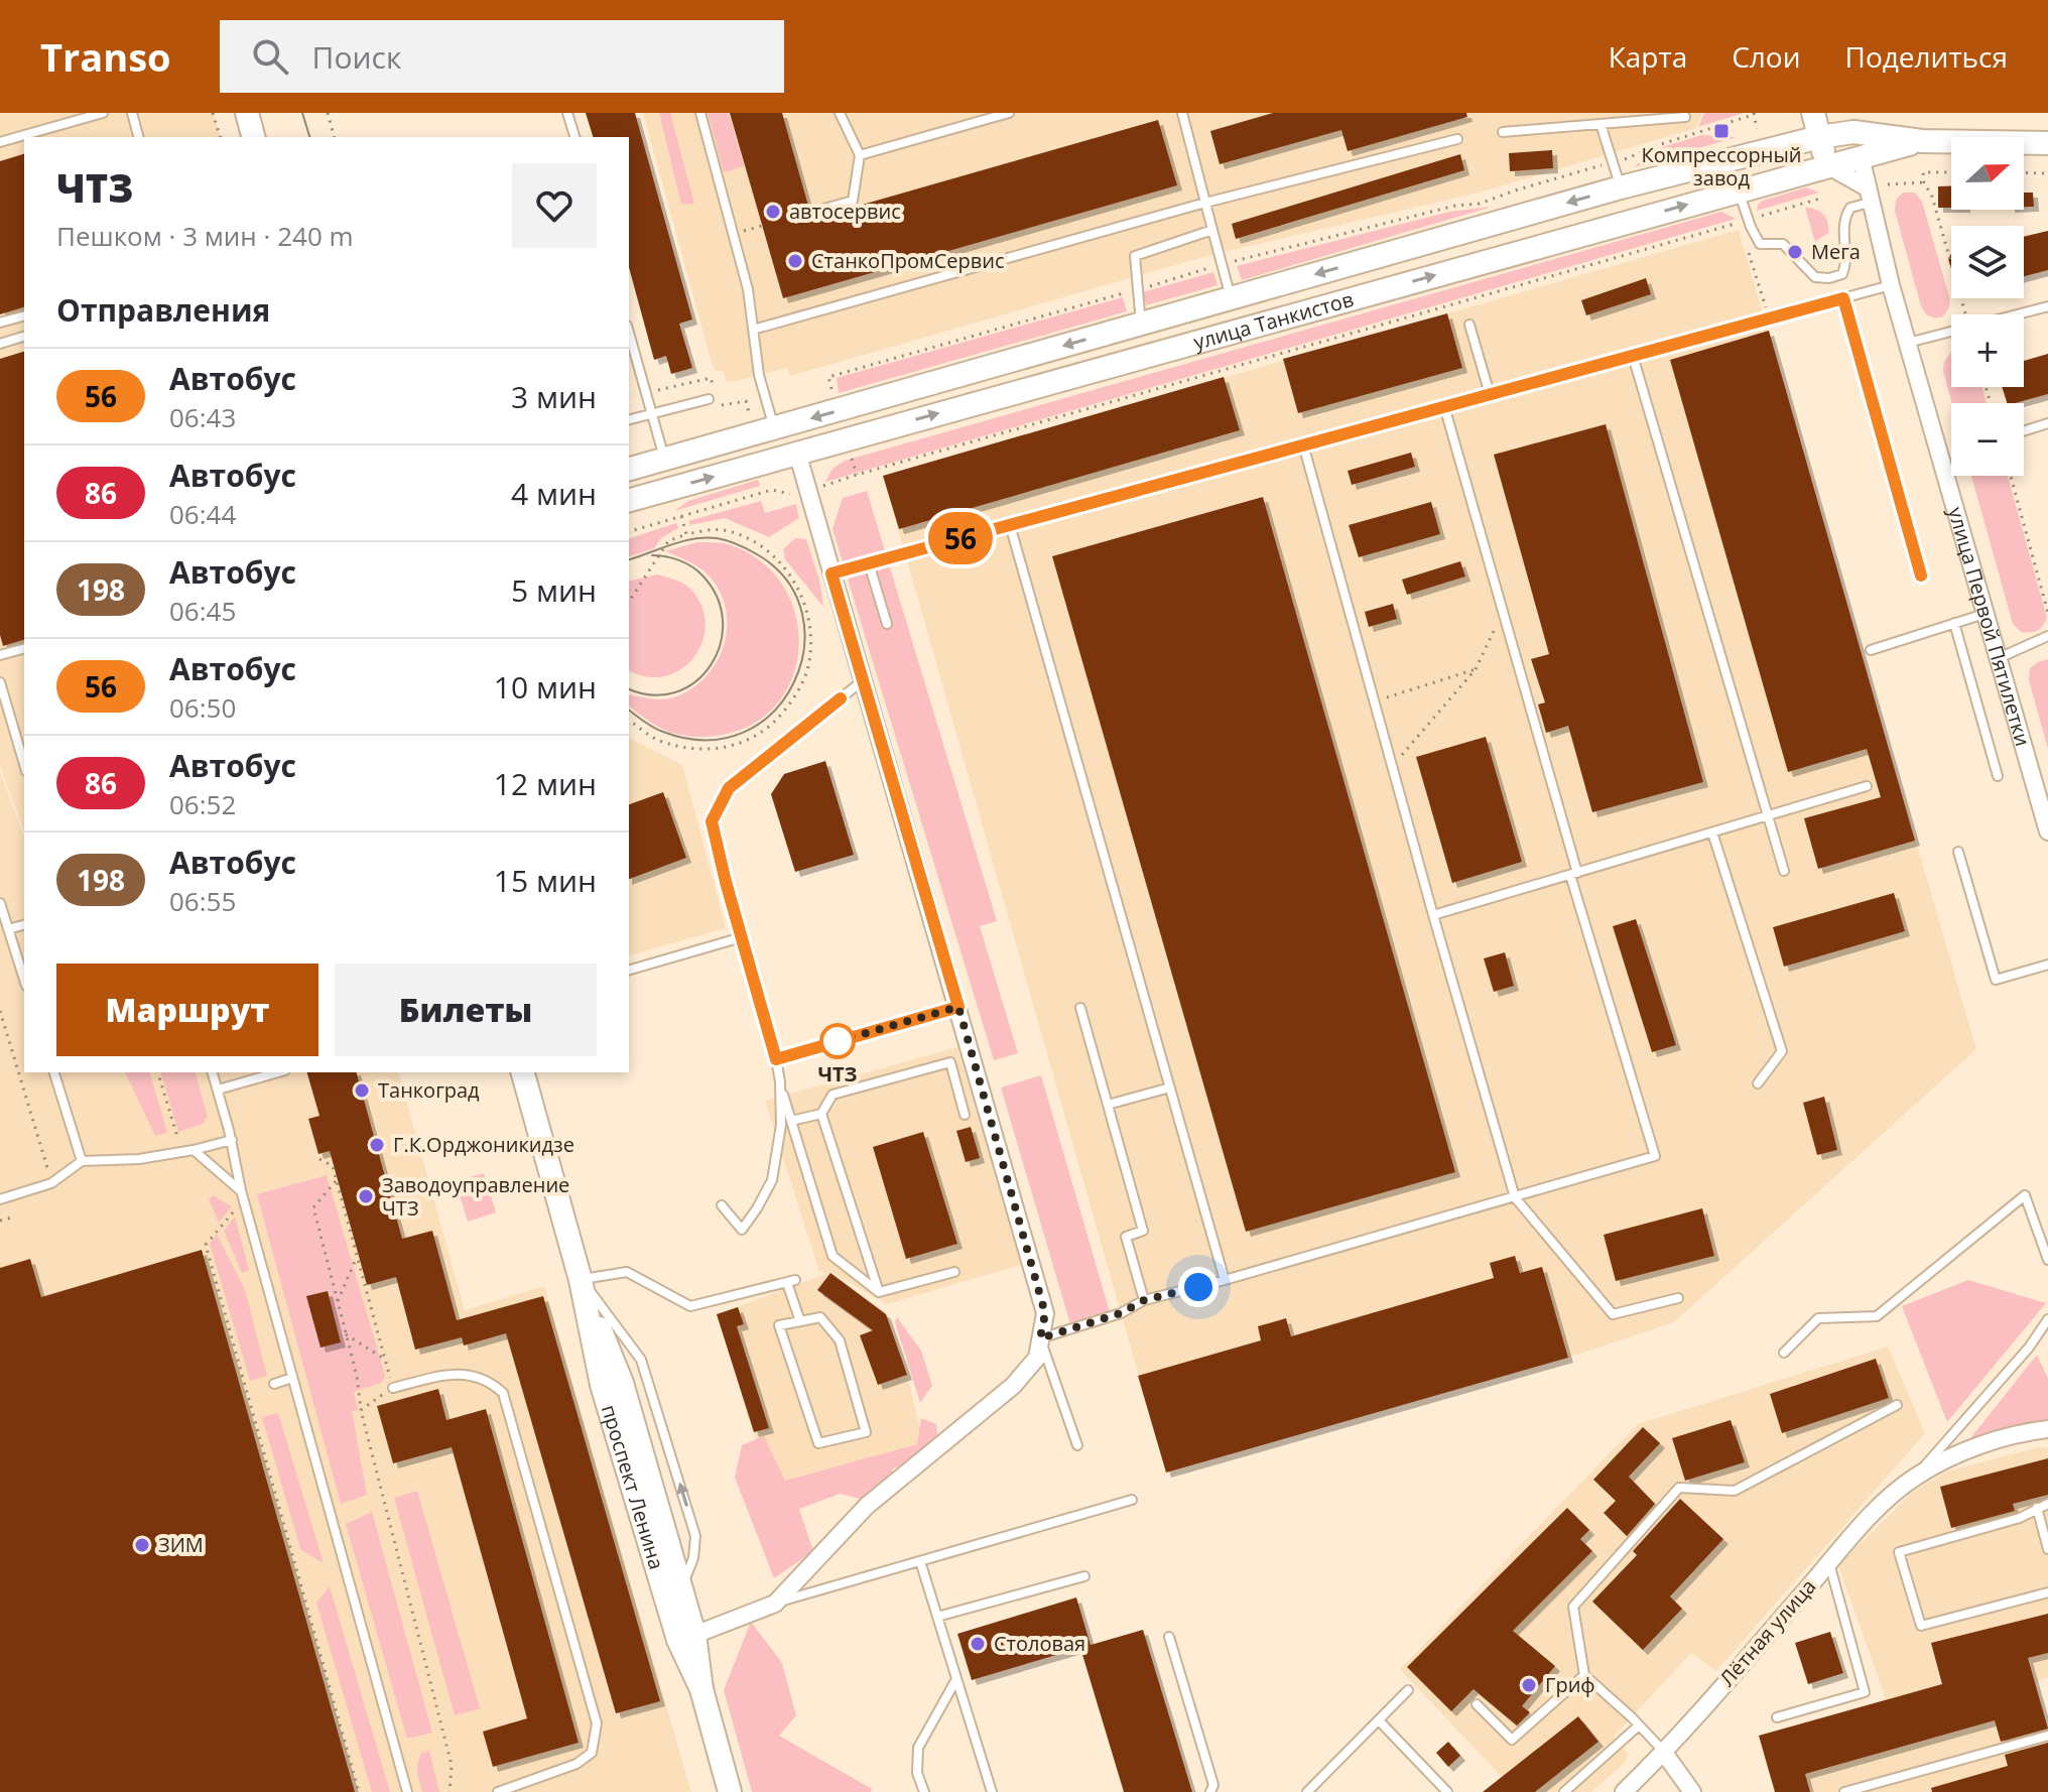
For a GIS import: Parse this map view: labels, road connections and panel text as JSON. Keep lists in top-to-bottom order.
{
  "streets": {
    "main road": ["улица Танкистов", "улица Первой Пятилетки", "проспект Ленина"],
    "street": ["Лётная улица"]
  },
  "crossings": [
    ["улица Танкистов", "улица Первой Пятилетки"]
  ],
  "places": {
    "transit": ["Компрессорный завод"],
    "other": [
      "автосервис",
      "Мега",
      "СтанкоПромСервис",
      "ЧТЗ",
      "Танкоград",
      "Г.К.Орджоникидзе",
      "Заводоуправление ЧТЗ",
      "ЗИМ",
      "Столовая",
      "Гриф"
    ]
  },
  "lines": ["bus line 56"],
  "north": "right",
  "page": {
    "header": "Transo",
    "search": "Поиск",
    "nav": ["Карта", "Слои", "Поделиться"],
    "on_map": "56",
    "map_buttons": ["+", "−"],
    "heading": [
      ["ЧТЗ", "Пешком · 3 мин · 240 m"],
      "Отправления"
    ],
    "list": [
      {
        "mark": "56",
        "name": "Автобус",
        "note": "06:43",
        "value": "3 мин"
      },
      {
        "mark": "86",
        "name": "Автобус",
        "note": "06:44",
        "value": "4 мин"
      },
      {
        "mark": "198",
        "name": "Автобус",
        "note": "06:45",
        "value": "5 мин"
      },
      {
        "mark": "56",
        "name": "Автобус",
        "note": "06:50",
        "value": "10 мин"
      },
      {
        "mark": "86",
        "name": "Автобус",
        "note": "06:52",
        "value": "12 мин"
      },
      {
        "mark": "198",
        "name": "Автобус",
        "note": "06:55",
        "value": "15 мин"
      }
    ],
    "buttons": ["Маршрут", "Билеты"]
  }
}
